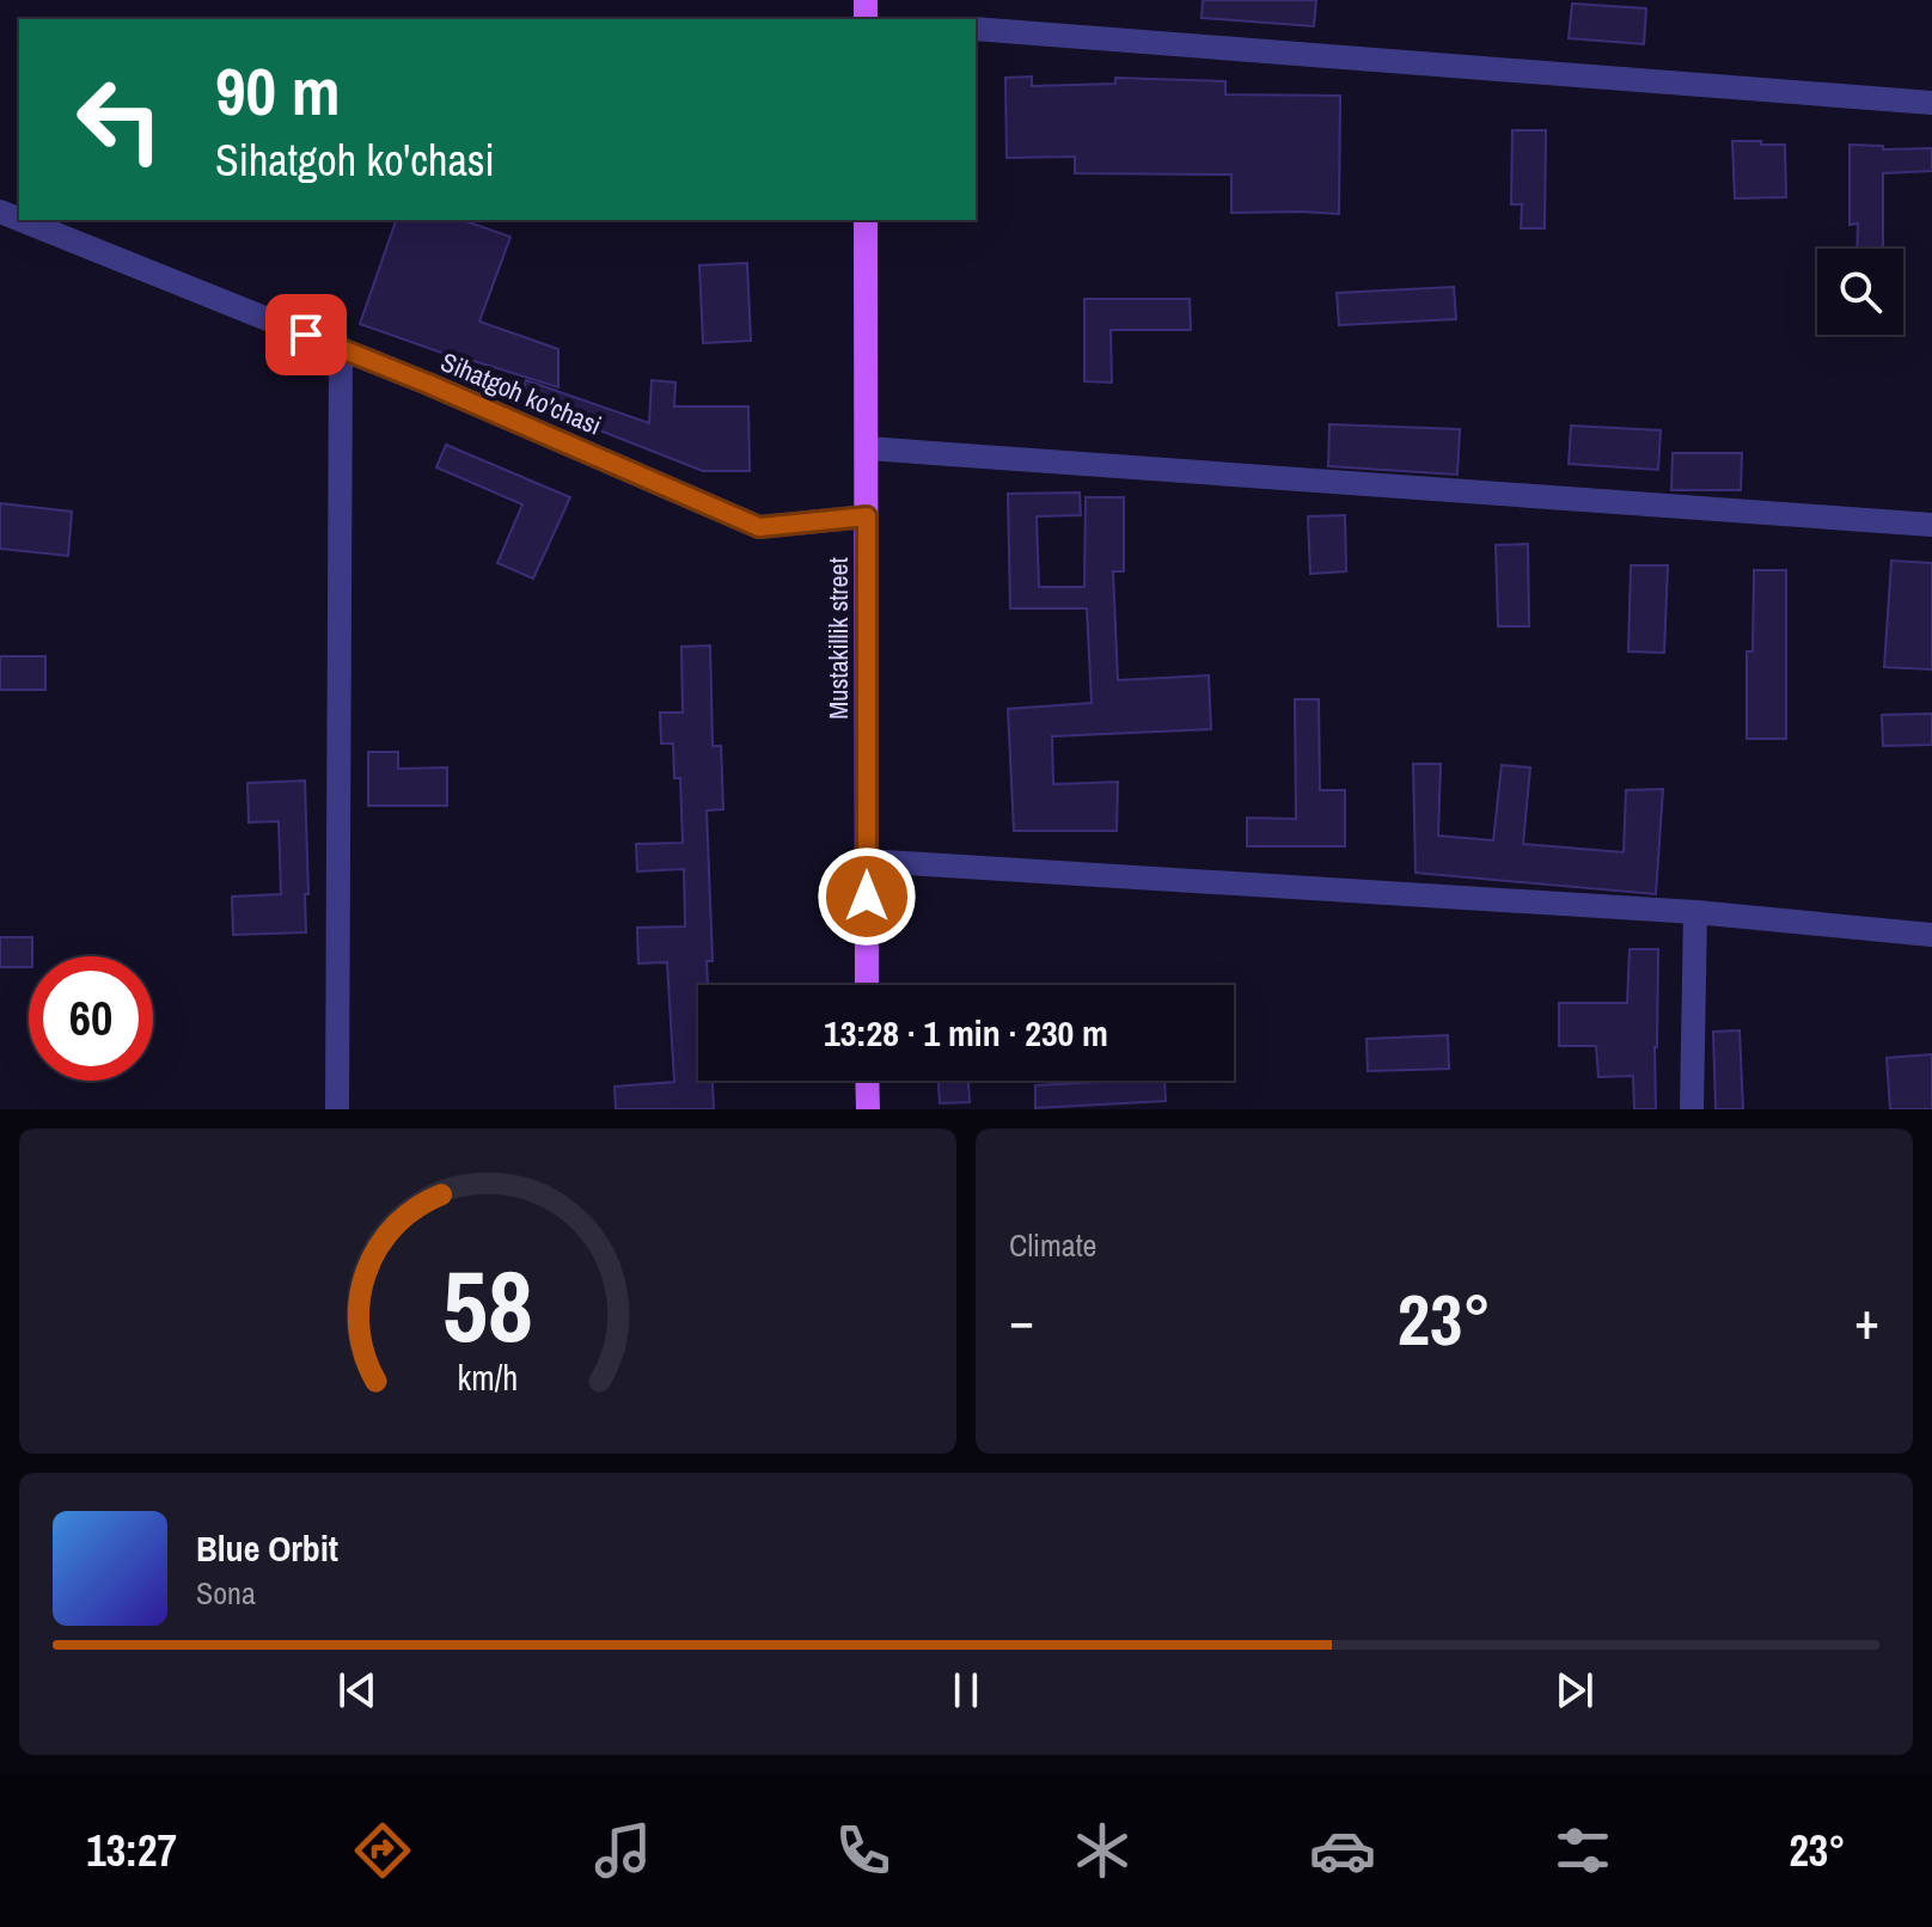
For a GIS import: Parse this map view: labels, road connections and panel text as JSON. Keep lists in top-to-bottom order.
{
  "streets": {
    "main road": ["Mustakillik street"],
    "street": ["Sihatgoh ko'chasi"]
  },
  "crossings": [
    ["Sihatgoh ko'chasi", "Mustakillik street"]
  ],
  "page": {
    "turn": ["90 m", "Sihatgoh ko'chasi"],
    "limit": "60",
    "trip": "13:28 · 1 min · 230 m",
    "tile": "Climate",
    "heat": ["−", "23°", "+"],
    "song": ["Blue Orbit", "Sona"],
    "tabs": ["13:27", "23°"],
    "gauge": ["58", "km/h"]
  }
}
